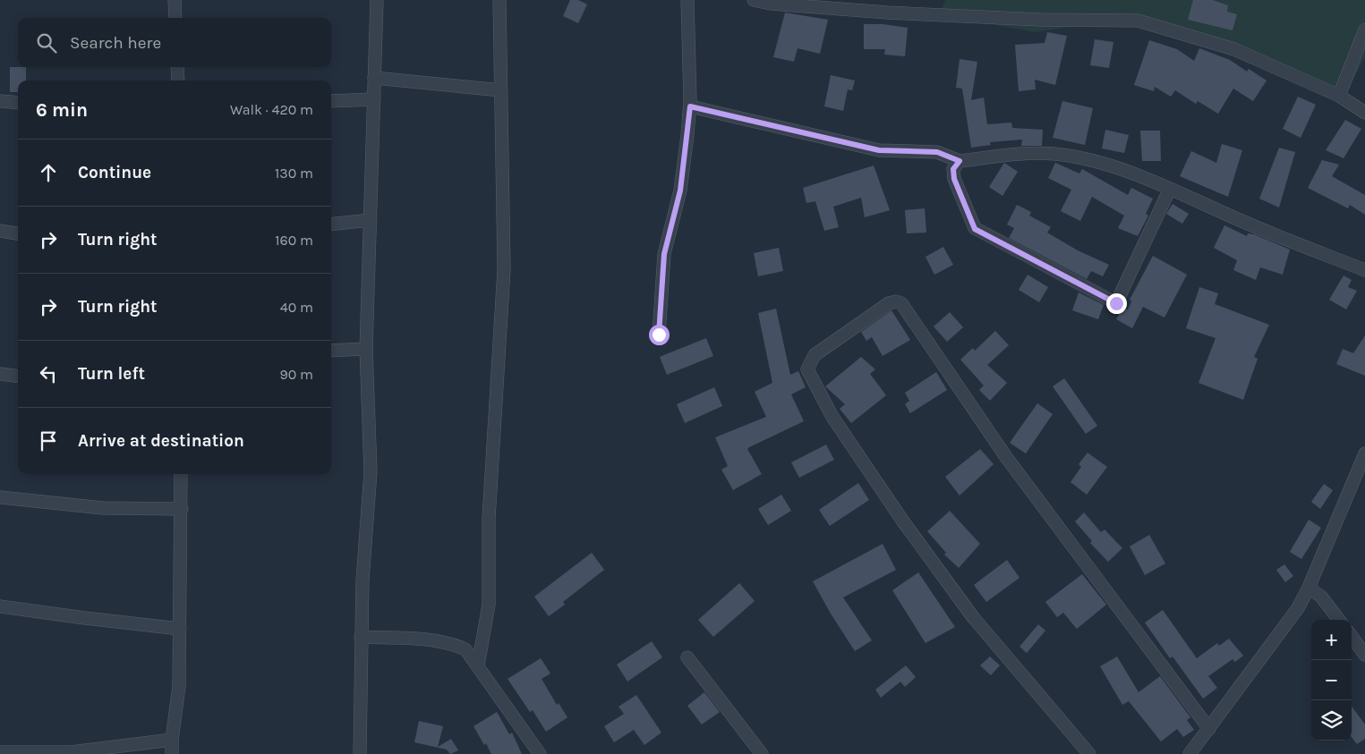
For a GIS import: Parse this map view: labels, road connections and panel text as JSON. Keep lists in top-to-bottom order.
{
  "page": {
    "search": "Search here",
    "heading": ["6 min", "Walk · 420 m"],
    "list": [
      ["Continue", "130 m"],
      ["Turn right", "160 m"],
      ["Turn right", "40 m"],
      ["Turn left", "90 m"],
      "Arrive at destination"
    ],
    "map_buttons": ["+", "−"]
  }
}
